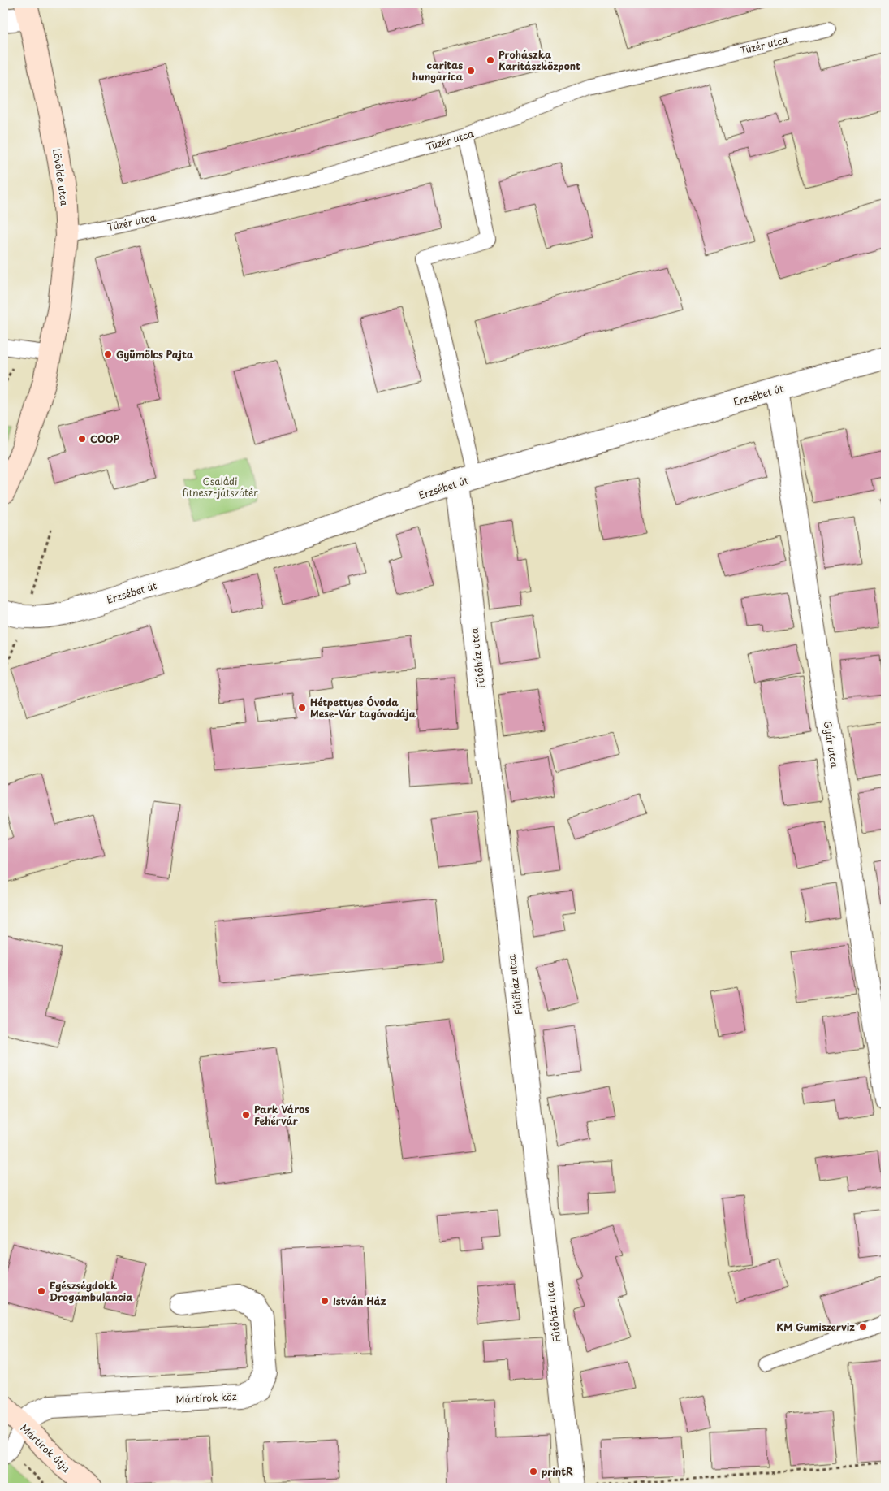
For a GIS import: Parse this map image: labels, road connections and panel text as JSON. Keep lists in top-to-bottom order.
{
  "streets": {
    "main road": ["Lövölde utca", "Mártírok útja"],
    "street": [
      "Erzsébet út",
      "Fűtőház utca",
      "Gyár utca",
      "Mártírok köz"
    ],
    "lane": ["Tüzér utca"]
  },
  "crossings": [
    ["Tüzér utca", "Lövölde utca"],
    ["Erzsébet út", "Fűtőház utca"],
    ["Erzsébet út", "Gyár utca"],
    ["Mártírok köz", "Mártírok útja"]
  ],
  "parks": ["Családi fitnesz-játszótér"],
  "places": [
    "Prohászka Karitászközpont",
    "caritas hungarica",
    "Gyümölcs Pajta",
    "COOP",
    "Hétpettyes Óvoda Mese-Vár tagóvodája",
    "Park Város Fehérvár",
    "Egészségdokk Drogambulancia",
    "István Ház",
    "KM Gumiszerviz",
    "printR"
  ]
}
